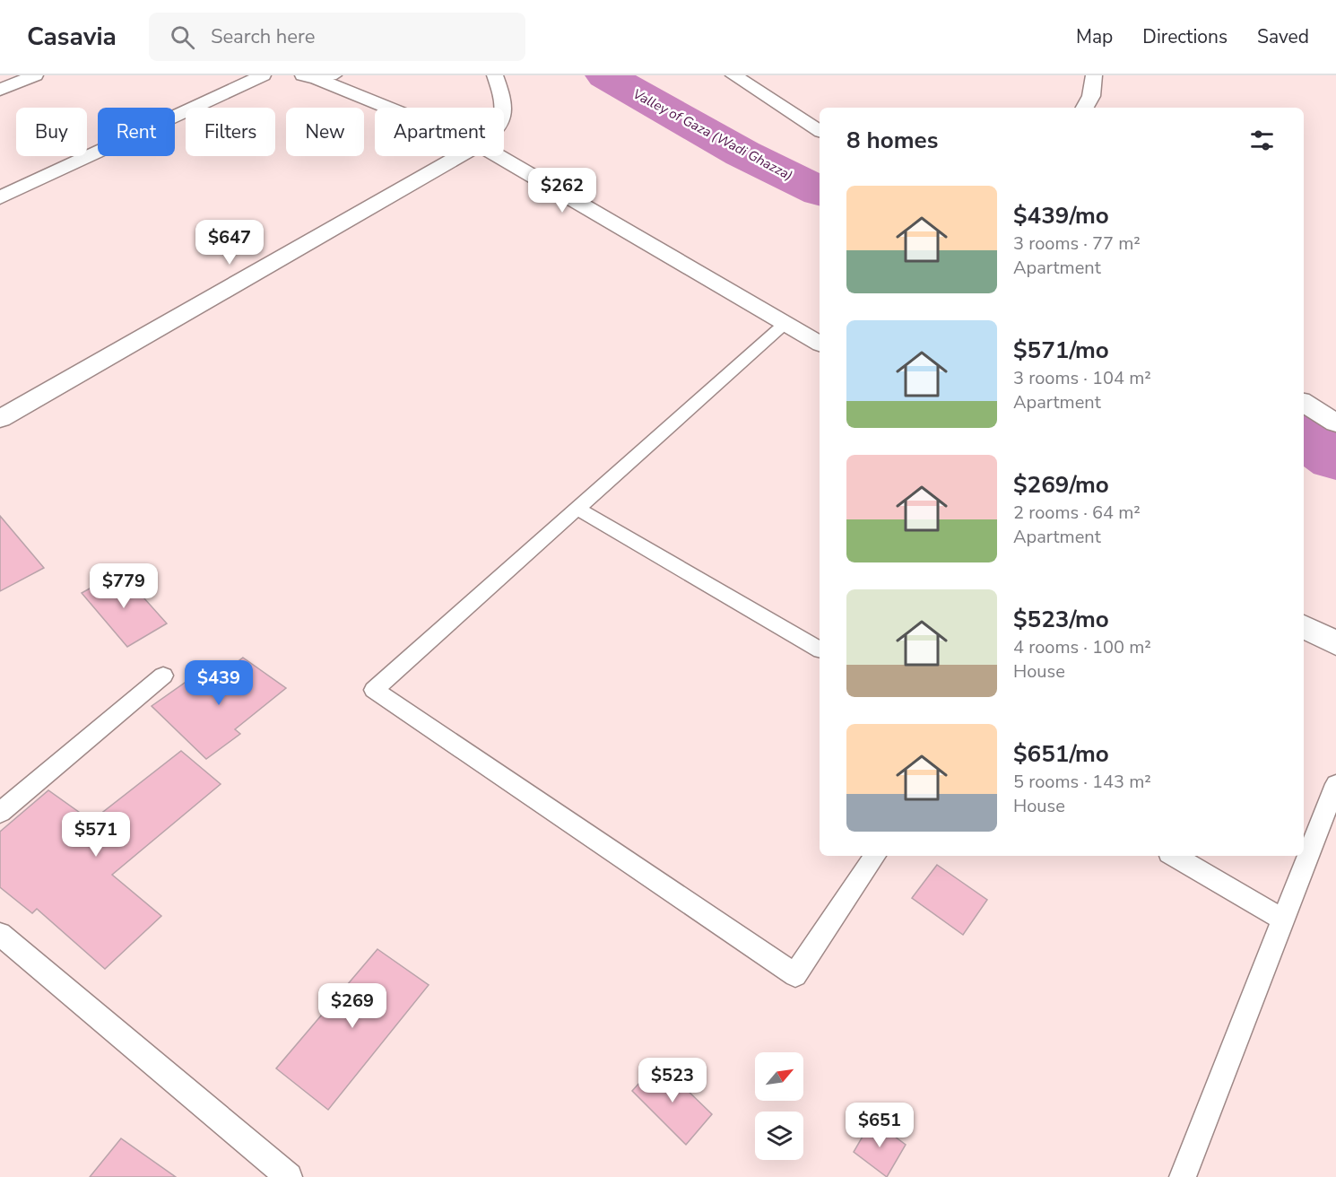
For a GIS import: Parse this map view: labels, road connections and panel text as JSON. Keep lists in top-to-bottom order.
{
  "water": ["Valley of Gaza (Wadi Ghazza)"],
  "north": "top right",
  "page": {
    "header": "Casavia",
    "search": "Search here",
    "nav": ["Map", "Directions", "Saved"],
    "chip": [
      "Buy",
      "Rent",
      "Filters",
      "New",
      "Apartment"
    ],
    "heading": "8 homes",
    "price": [
      "$262",
      "$647",
      "$779",
      "$439",
      "$571",
      "$269",
      "$523",
      "$651"
    ],
    "list": [
      {
        "name": "$439/mo",
        "note": "3 rooms · 77 m² · Apartment"
      },
      {
        "name": "$571/mo",
        "note": "3 rooms · 104 m² · Apartment"
      },
      {
        "name": "$269/mo",
        "note": "2 rooms · 64 m² · Apartment"
      },
      {
        "name": "$523/mo",
        "note": "4 rooms · 100 m² · House"
      },
      {
        "name": "$651/mo",
        "note": "5 rooms · 143 m² · House"
      }
    ]
  }
}
